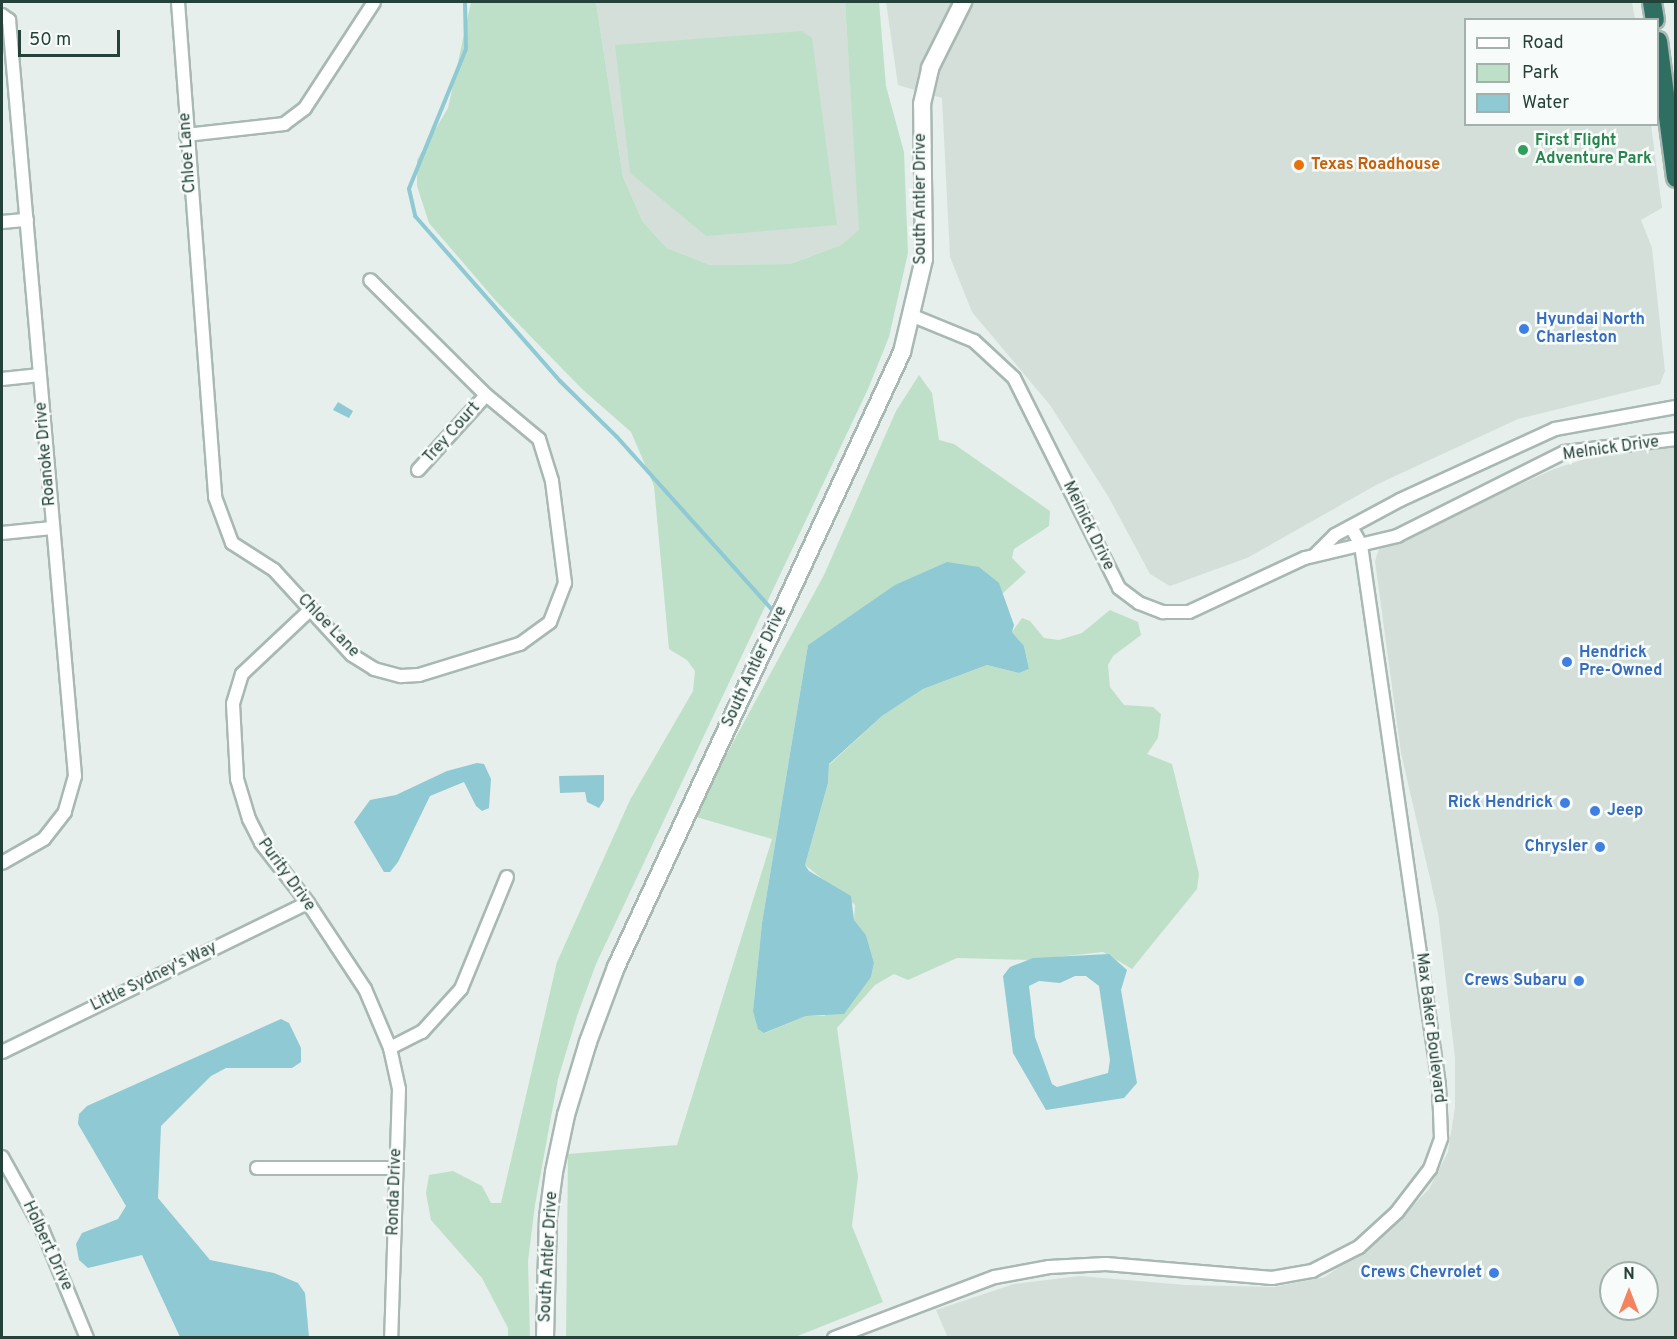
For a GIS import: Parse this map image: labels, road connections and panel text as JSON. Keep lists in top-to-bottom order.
{
  "streets": {
    "street": [
      "Chloe Lane",
      "South Antler Drive",
      "Trey Court",
      "Melnick Drive",
      "Roanoke Drive",
      "Purity Drive",
      "Little Sydney's Way",
      "Max Baker Boulevard",
      "Ronda Drive",
      "Holbert Drive"
    ]
  },
  "crossings": [
    ["Chloe Lane", "Trey Court"],
    ["Chloe Lane", "Purity Drive"],
    ["South Antler Drive", "Melnick Drive"],
    ["Melnick Drive", "Max Baker Boulevard"],
    ["Purity Drive", "Little Sydney's Way"],
    ["Purity Drive", "Ronda Drive"]
  ],
  "places": [
    "First Flight Adventure Park",
    "Texas Roadhouse",
    "Hyundai North Charleston",
    "Hendrick Pre-Owned",
    "Rick Hendrick",
    "Jeep",
    "Chrysler",
    "Crews Subaru",
    "Crews Chevrolet"
  ],
  "legend": ["Road", "Park", "Water"],
  "scale_bar": "50 m",
  "north": "top"
}
